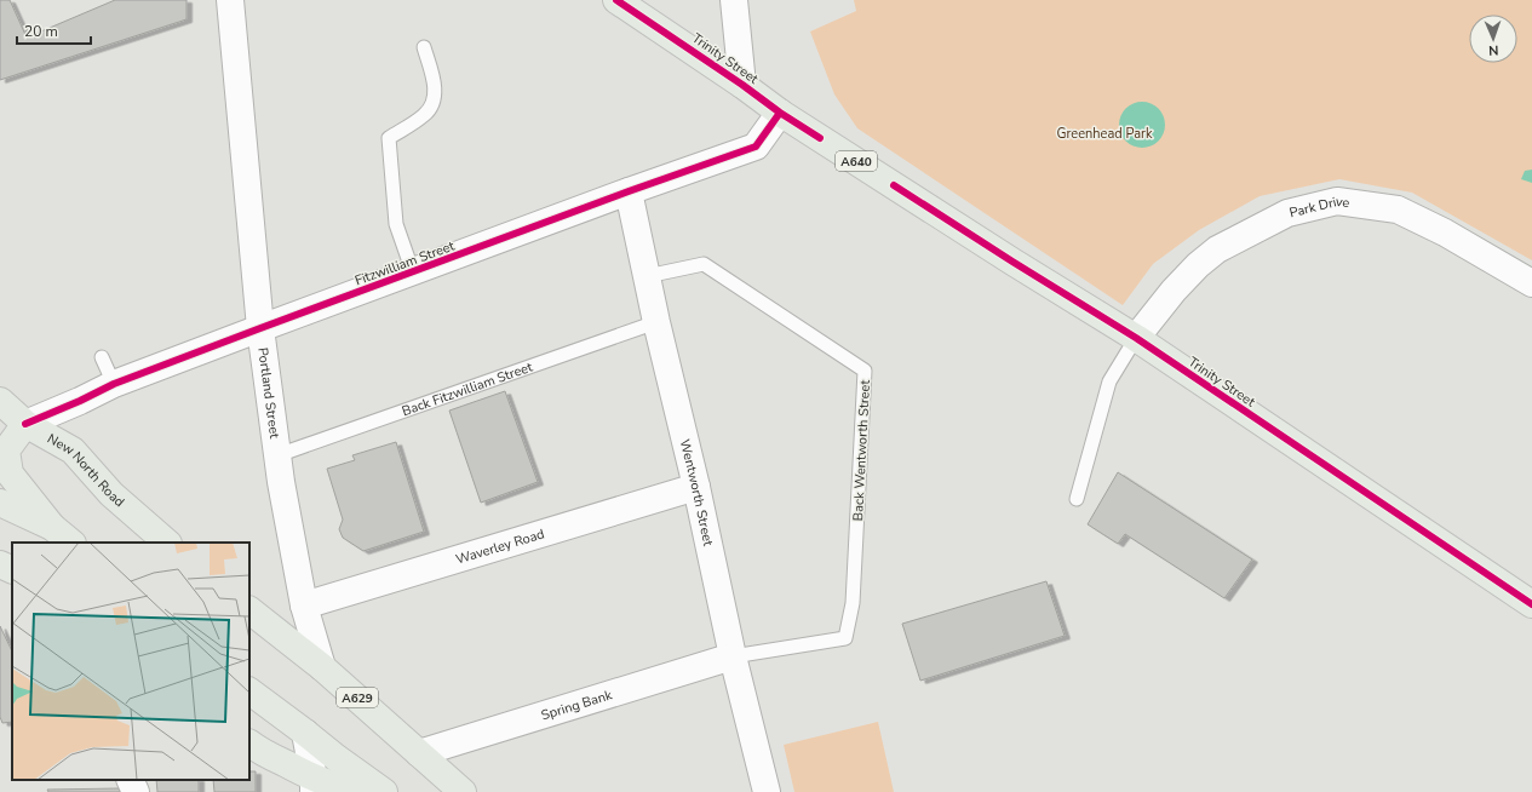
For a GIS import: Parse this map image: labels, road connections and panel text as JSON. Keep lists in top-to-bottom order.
{
  "streets": {
    "highway": [
      "Trinity Street",
      "A640",
      "New North Road",
      "A629"
    ],
    "street": [
      "Park Drive",
      "Fitzwilliam Street",
      "Portland Street",
      "Wentworth Street",
      "Waverley Road",
      "Spring Bank"
    ],
    "lane": ["Back Fitzwilliam Street", "Back Wentworth Street"]
  },
  "crossings": [
    ["Trinity Street", "Park Drive"],
    ["Trinity Street", "Fitzwilliam Street"],
    ["Fitzwilliam Street", "Portland Street"],
    ["Fitzwilliam Street", "New North Road"],
    ["Fitzwilliam Street", "Wentworth Street"],
    ["Back Fitzwilliam Street", "Portland Street"],
    ["Back Fitzwilliam Street", "Wentworth Street"],
    ["Portland Street", "Waverley Road"],
    ["Portland Street", "A629"],
    ["Back Wentworth Street", "Wentworth Street"],
    ["Back Wentworth Street", "Spring Bank"],
    ["Wentworth Street", "Waverley Road"],
    ["Wentworth Street", "Spring Bank"],
    ["A629", "Spring Bank"]
  ],
  "parks": ["Greenhead Park"],
  "scale_bar": "20 m",
  "north": "bottom"
}
